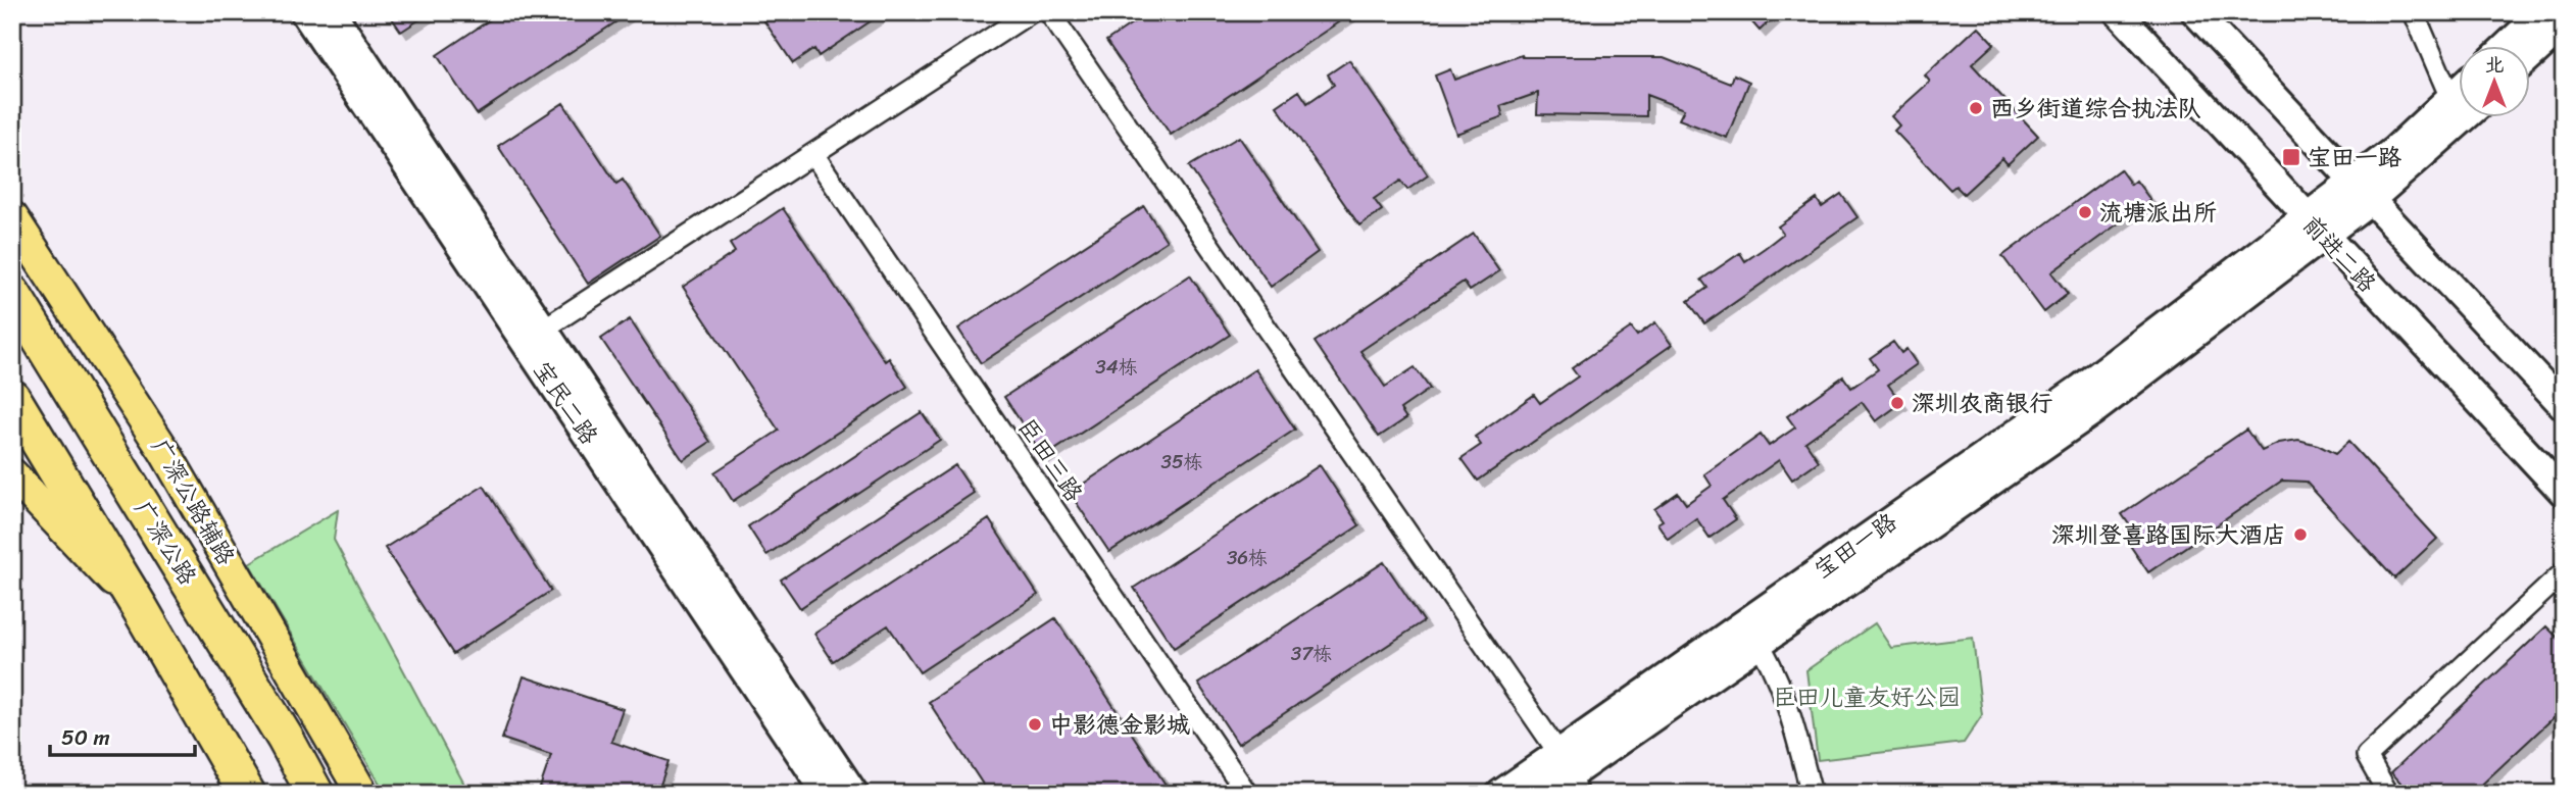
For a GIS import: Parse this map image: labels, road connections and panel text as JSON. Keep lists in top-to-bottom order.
{
  "streets": {
    "highway": ["广深公路"],
    "main road": [
      "前进二路",
      "宝民二路",
      "广深公路辅路",
      "宝田一路"
    ],
    "street": ["臣田三路"]
  },
  "crossings": [
    ["前进二路", "宝田一路"]
  ],
  "parks": ["臣田儿童友好公园"],
  "places": {
    "other": [
      "西乡街道综合执法队",
      "流塘派出所",
      "深圳农商银行",
      "深圳登喜路国际大酒店",
      "中影德金影城"
    ],
    "transit": ["宝田一路"]
  },
  "house_numbers": [
    "34栋",
    "35栋",
    "36栋",
    "37栋"
  ],
  "scale_bar": "50 m",
  "north": "top"
}
